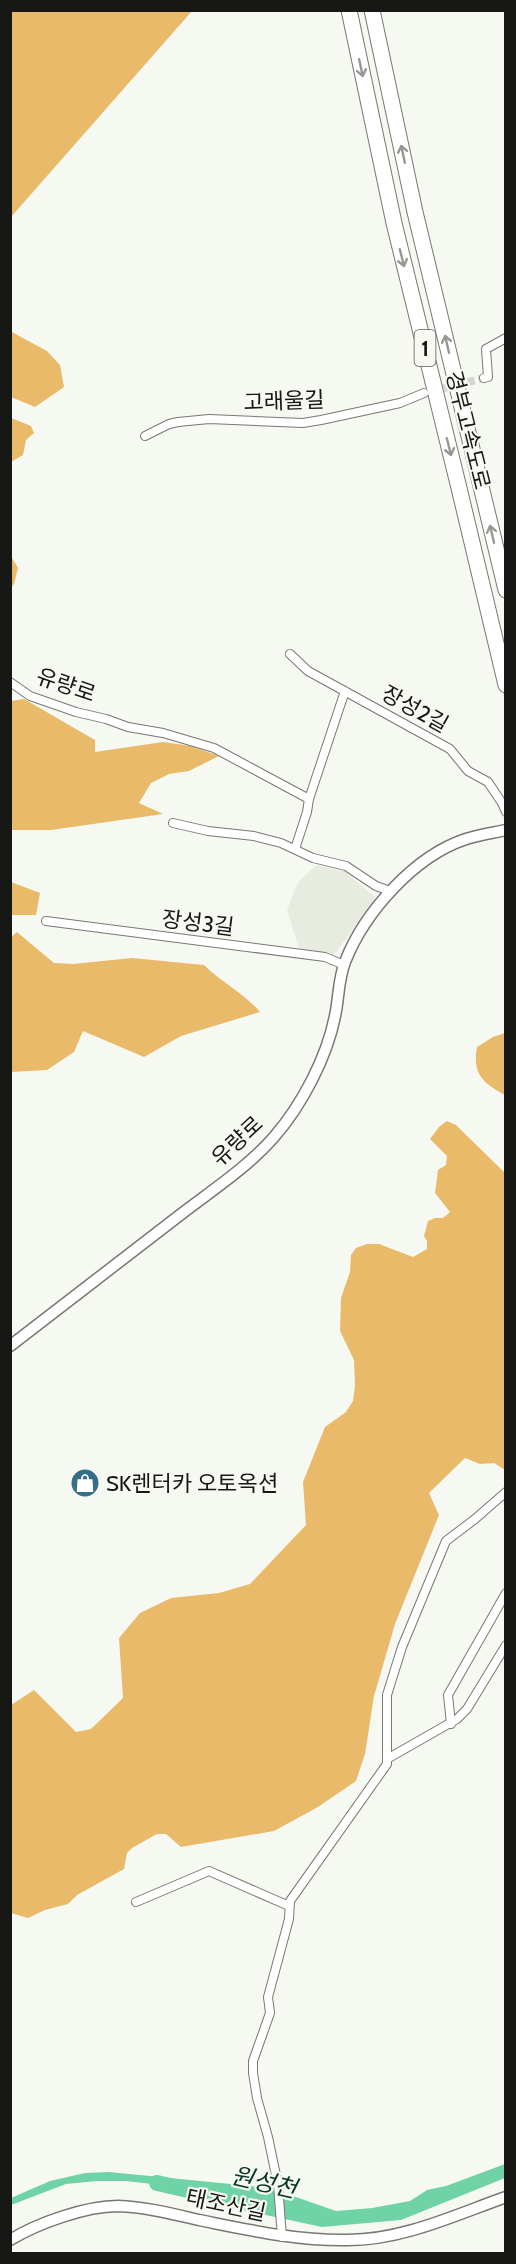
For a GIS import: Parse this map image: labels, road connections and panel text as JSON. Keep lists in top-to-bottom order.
{
  "streets": {
    "highway": ["1", "경부고속도로"],
    "street": [
      "고래울길",
      "유량로",
      "장성2길",
      "장성3길",
      "태조산길"
    ]
  },
  "crossings": [
    ["유량로", "장성3길"]
  ],
  "water": ["원성천"],
  "places": {
    "shop": ["SK렌터카 오토옥션"]
  }
}
